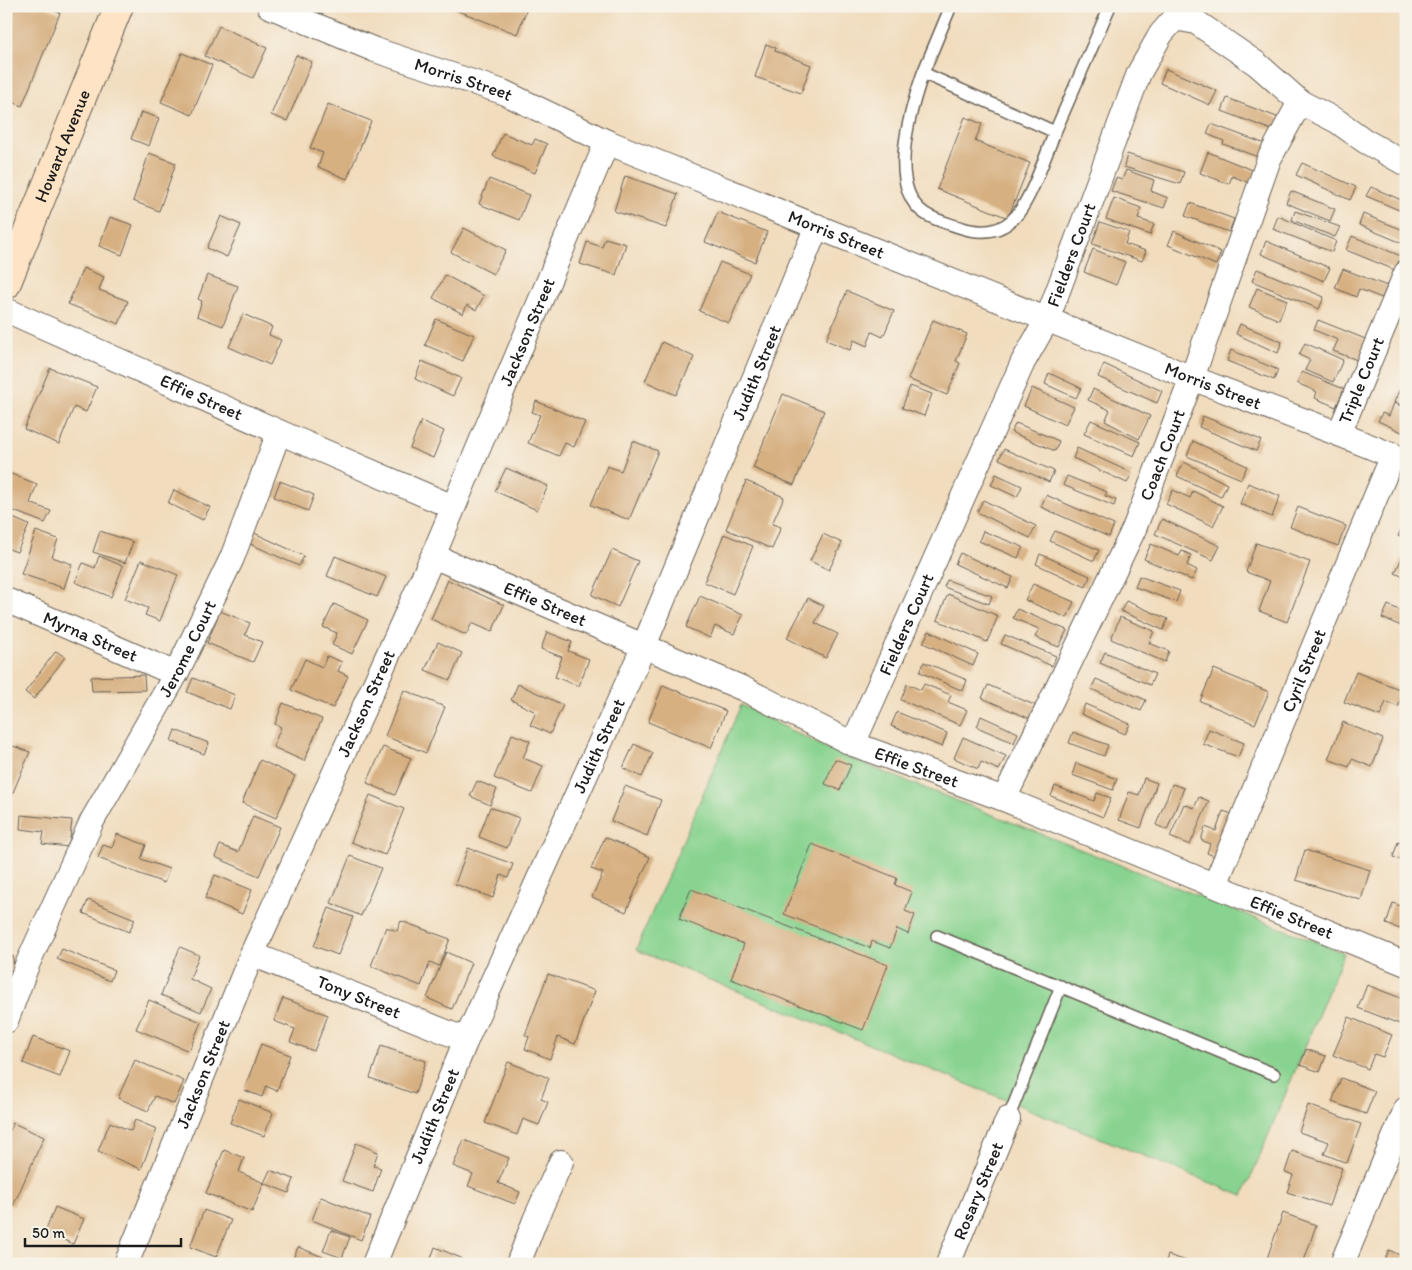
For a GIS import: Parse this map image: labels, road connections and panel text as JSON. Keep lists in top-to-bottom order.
{
  "streets": {
    "main road": ["Howard Avenue"],
    "street": [
      "Morris Street",
      "Fielders Court",
      "Jackson Street",
      "Judith Street",
      "Triple Court",
      "Effie Street",
      "Coach Court",
      "Myrna Street",
      "Jerome Court",
      "Cyril Street",
      "Tony Street",
      "Rosary Street"
    ]
  },
  "crossings": [
    ["Morris Street", "Fielders Court"],
    ["Morris Street", "Jackson Street"],
    ["Morris Street", "Judith Street"],
    ["Morris Street", "Triple Court"],
    ["Morris Street", "Coach Court"],
    ["Morris Street", "Cyril Street"],
    ["Fielders Court", "Effie Street"],
    ["Fielders Court", "Coach Court"],
    ["Jackson Street", "Effie Street"],
    ["Jackson Street", "Tony Street"],
    ["Judith Street", "Effie Street"],
    ["Judith Street", "Tony Street"],
    ["Effie Street", "Coach Court"],
    ["Effie Street", "Jerome Court"],
    ["Effie Street", "Cyril Street"],
    ["Myrna Street", "Jerome Court"]
  ],
  "scale_bar": "50 m"
}
